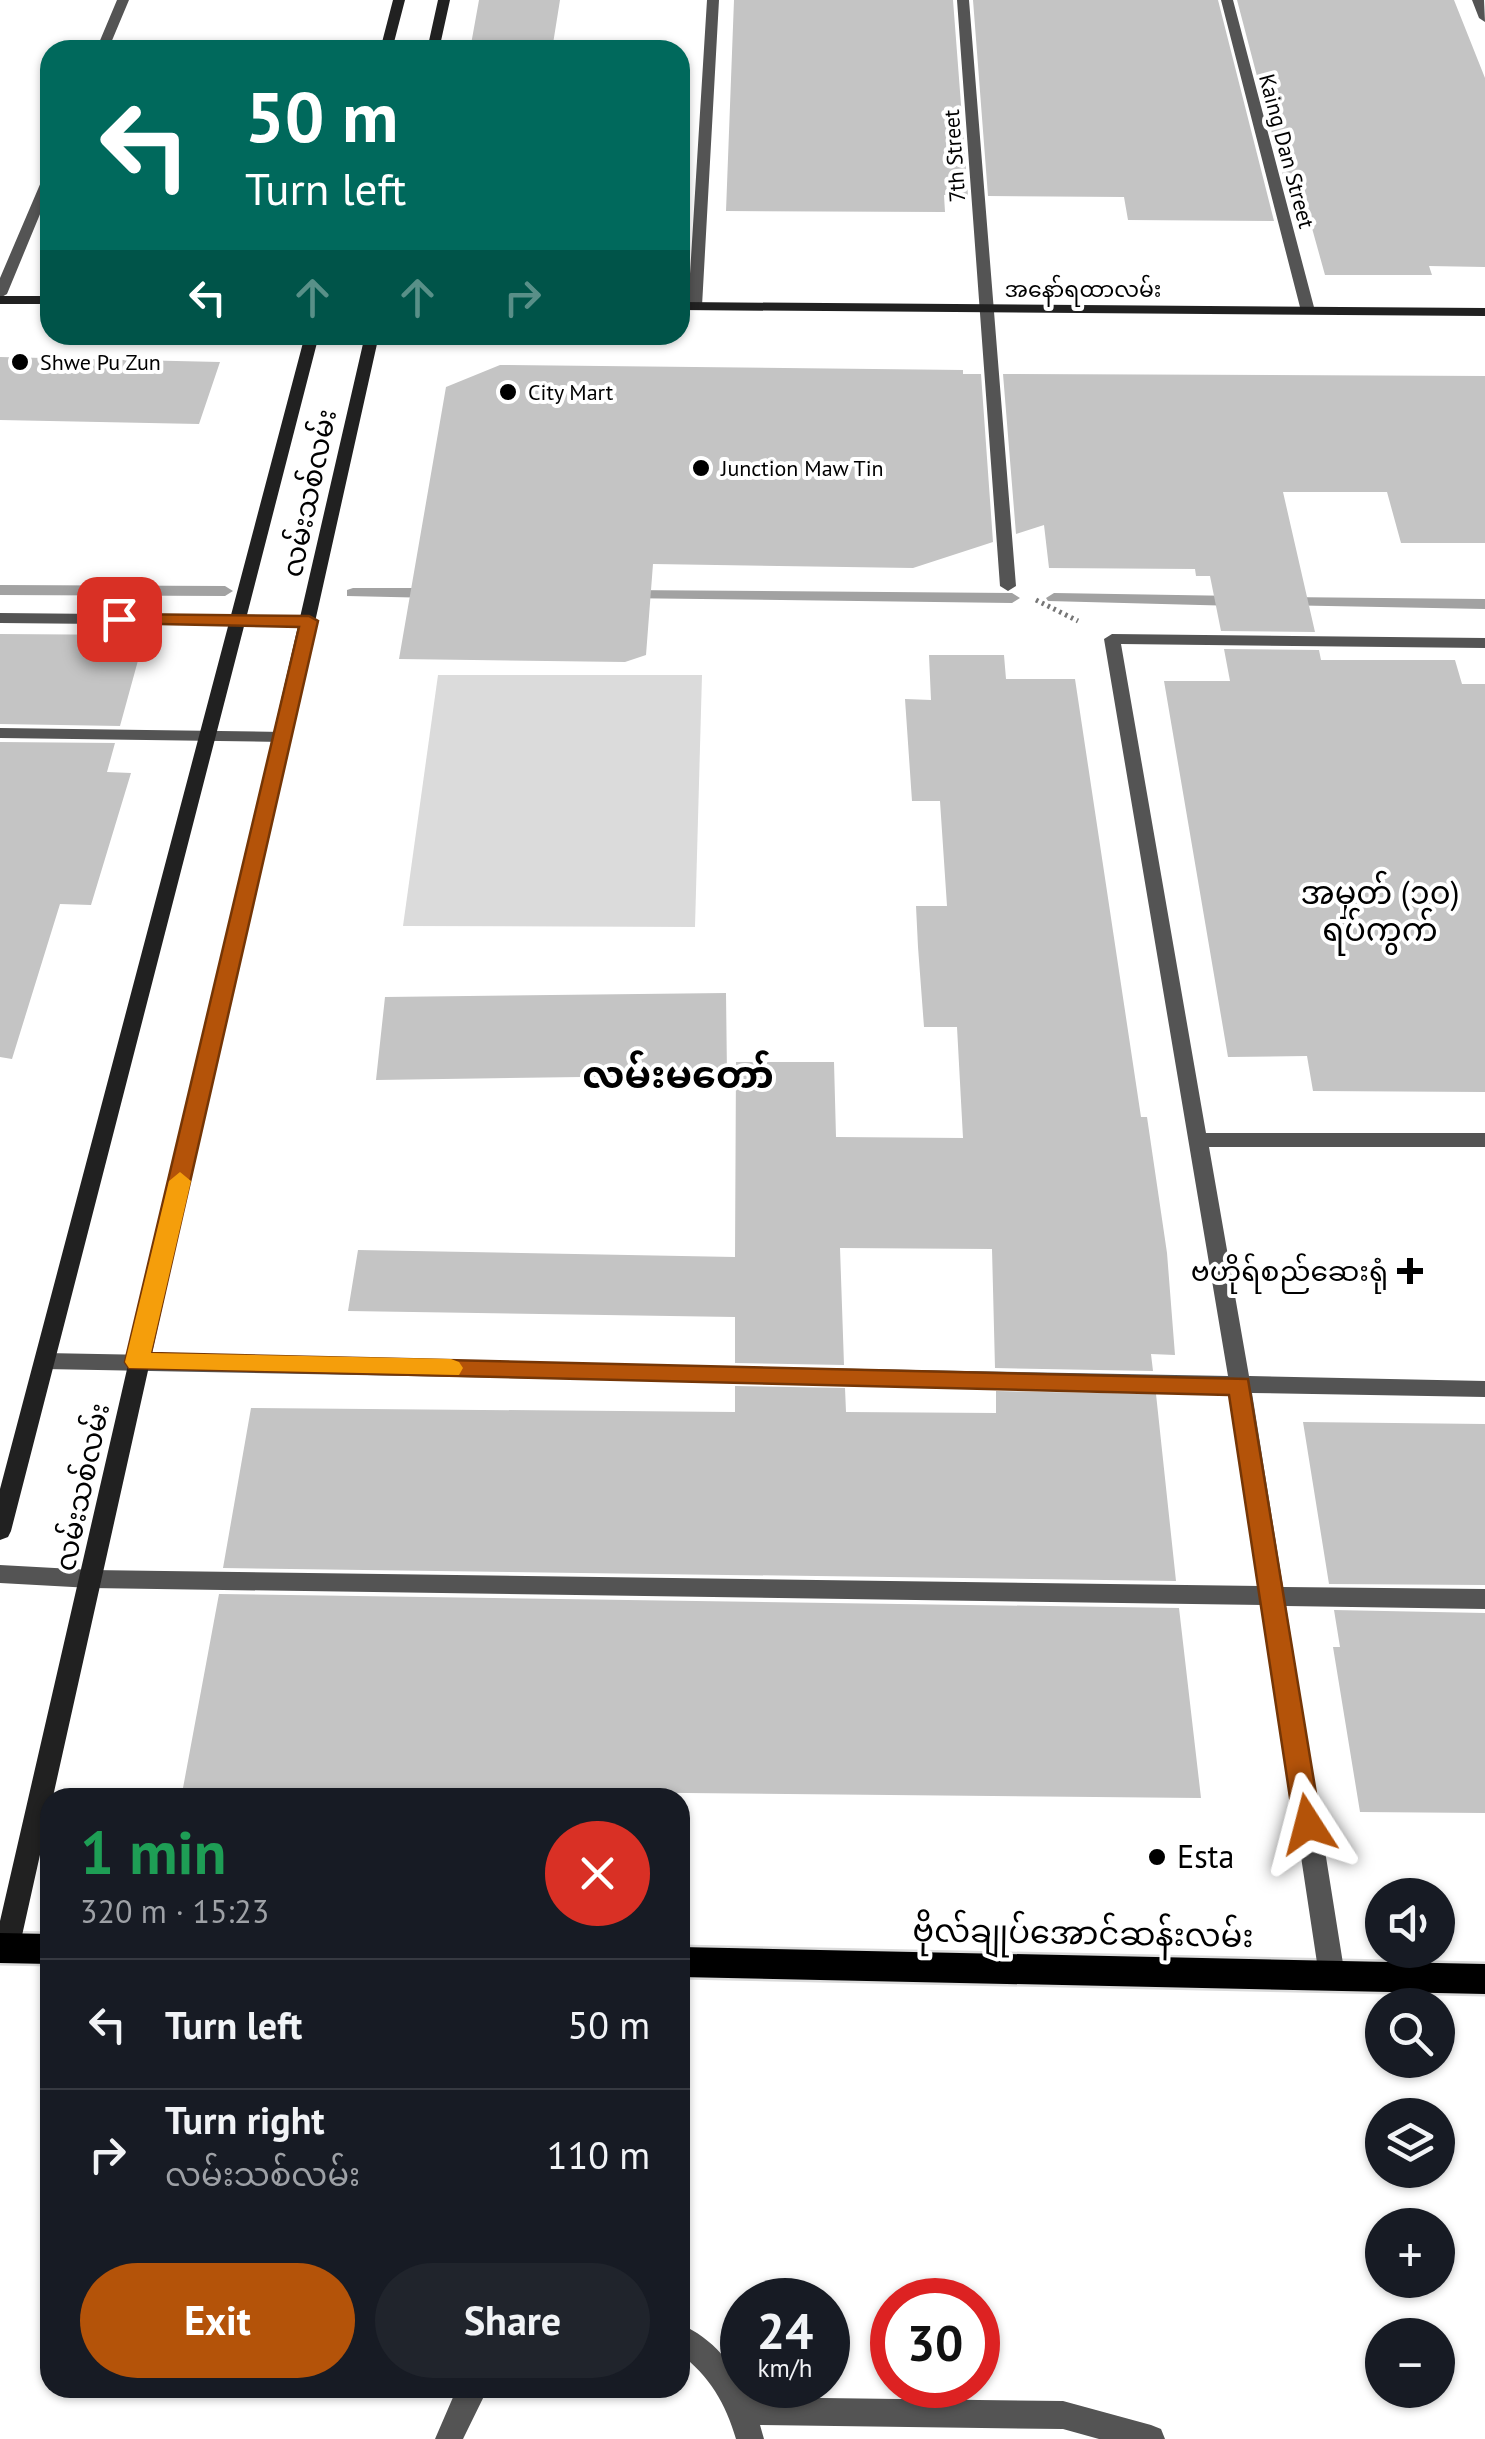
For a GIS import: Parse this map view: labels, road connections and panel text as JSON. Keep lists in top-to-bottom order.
{
  "streets": {
    "main road": ["အနော်ရထာလမ်း", "လမ်းသစ်လမ်း", "ဗိုလ်ချုပ်အောင်ဆန်းလမ်း"],
    "street": ["Kaing Dan Street", "7th Street"]
  },
  "crossings": [
    ["Kaing Dan Street", "အနော်ရထာလမ်း"],
    ["7th Street", "အနော်ရထာလမ်း"]
  ],
  "districts": ["အမှတ် (၁၀) ရပ်ကွက်", "လမ်းမတော်"],
  "places": {
    "other": [
      "Shwe Pu Zun",
      "City Mart",
      "Junction Maw Tin",
      "Esta"
    ],
    "health": ["ဗဟိုရ်စည်ဆေးရုံ"]
  },
  "page": {
    "turn": ["50 m", "Turn left"],
    "heading": ["1 min", "320 m · 15:23"],
    "map_buttons": ["+", "−"],
    "list": [
      {
        "name": "Turn left",
        "value": "50 m"
      },
      {
        "name": "Turn right",
        "note": "လမ်းသစ်လမ်း",
        "value": "110 m"
      }
    ],
    "buttons": ["Exit", "Share"],
    "speed": "24 km/h",
    "limit": "30"
  }
}
